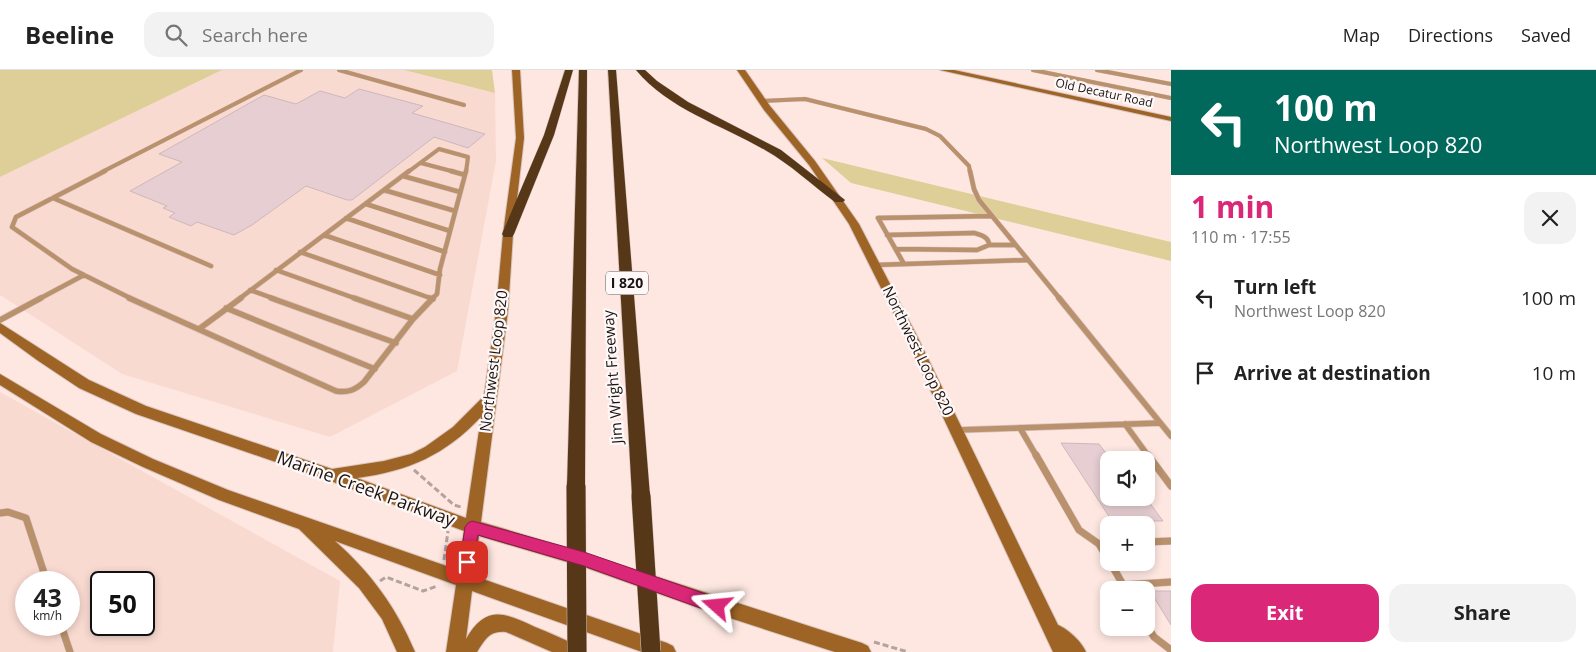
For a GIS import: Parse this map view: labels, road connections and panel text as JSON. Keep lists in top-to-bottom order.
{
  "streets": {
    "highway": ["I 820", "Jim Wright Freeway"],
    "main road": ["Old Decatur Road", "Northwest Loop 820", "Marine Creek Parkway"]
  },
  "crossings": [
    ["Northwest Loop 820", "Marine Creek Parkway"]
  ],
  "page": {
    "header": "Beeline",
    "search": "Search here",
    "nav": ["Map", "Directions", "Saved"],
    "turn": ["100 m", "Northwest Loop 820"],
    "heading": ["1 min", "110 m · 17:55"],
    "list": [
      {
        "name": "Turn left",
        "note": "Northwest Loop 820",
        "value": "100 m"
      },
      {
        "name": "Arrive at destination",
        "value": "10 m"
      }
    ],
    "map_buttons": ["+", "−"],
    "speed": "43 km/h",
    "limit": "50",
    "buttons": ["Exit", "Share"]
  }
}
